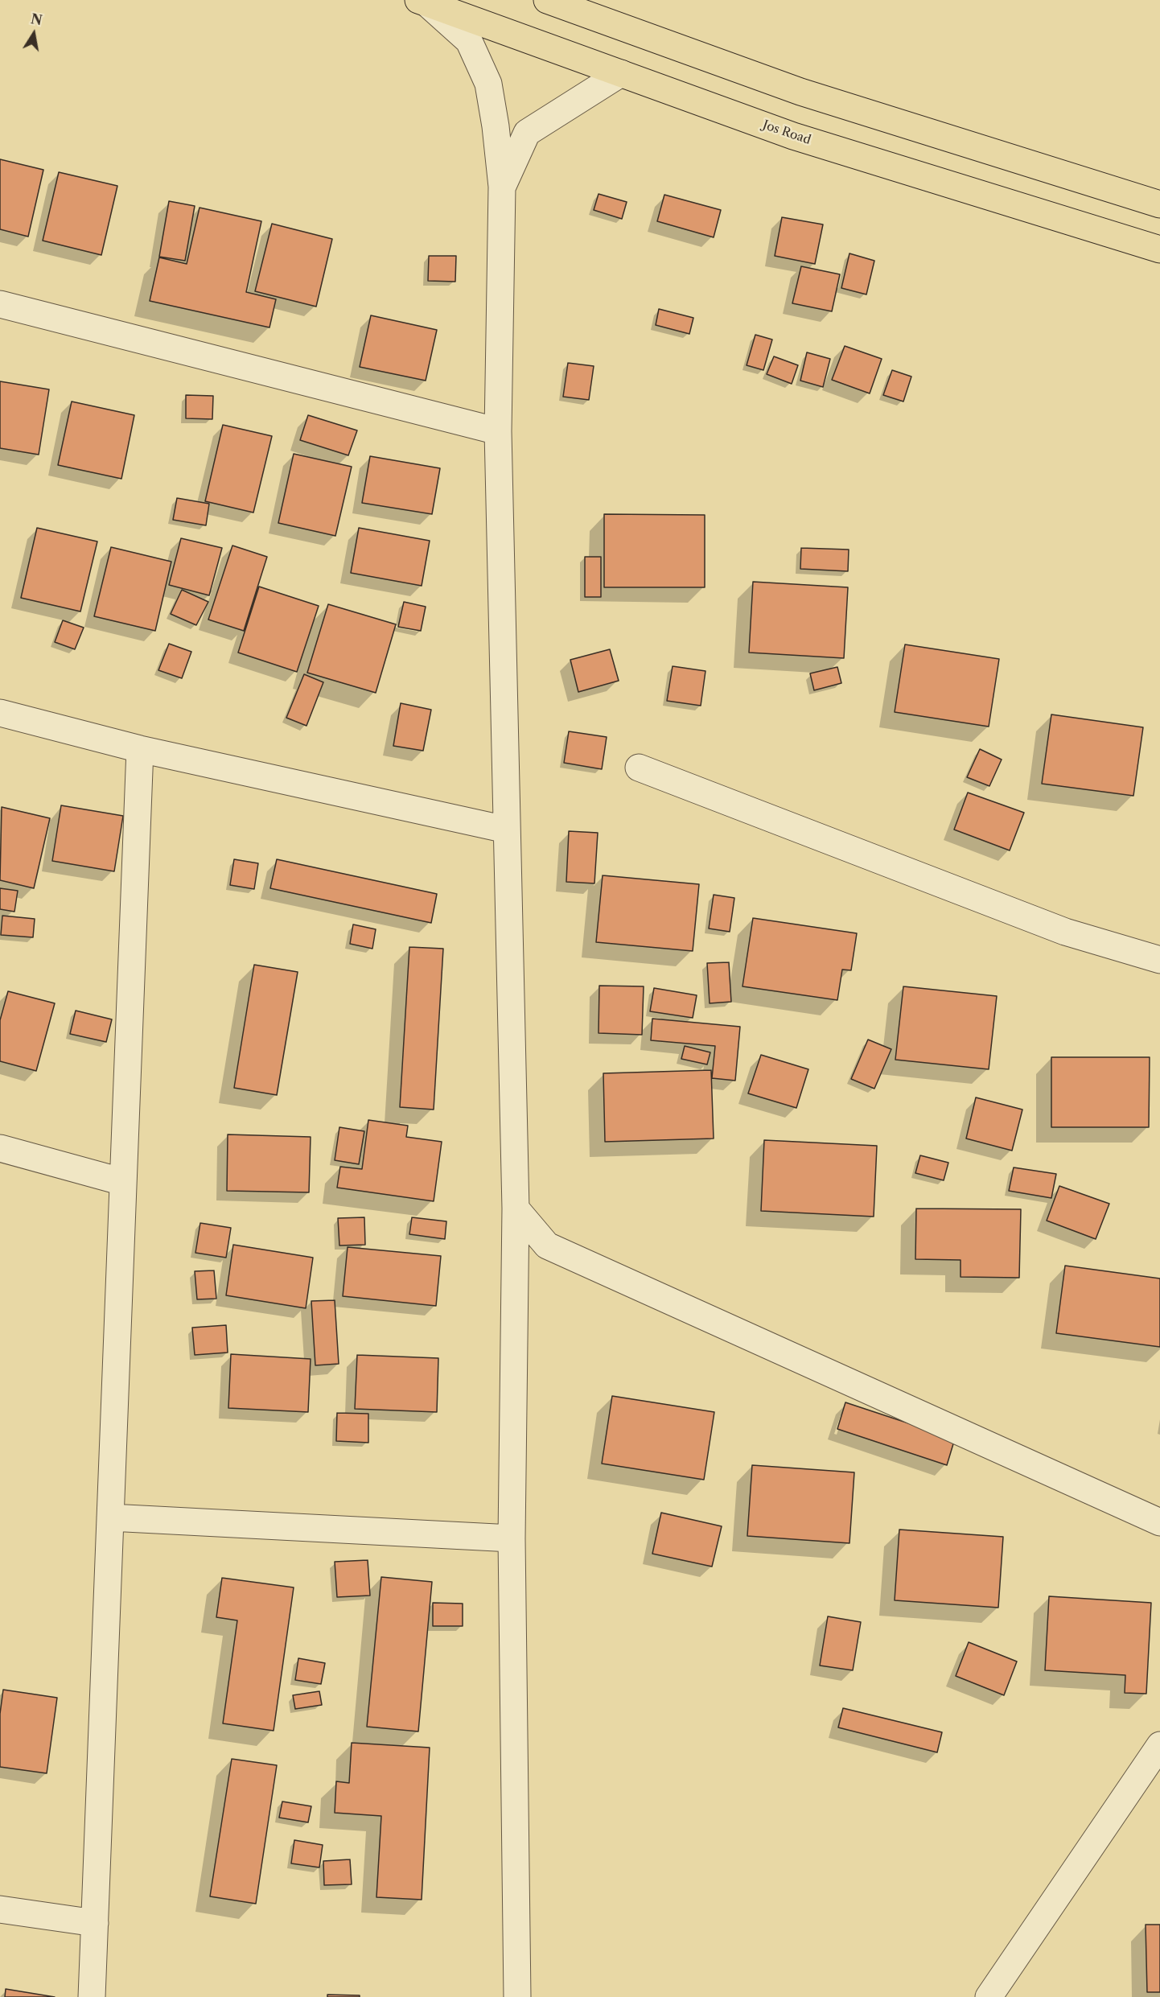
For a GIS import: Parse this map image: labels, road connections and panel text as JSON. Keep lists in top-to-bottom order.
{
  "streets": {
    "highway": ["Jos Road"]
  },
  "north": "top"
}
